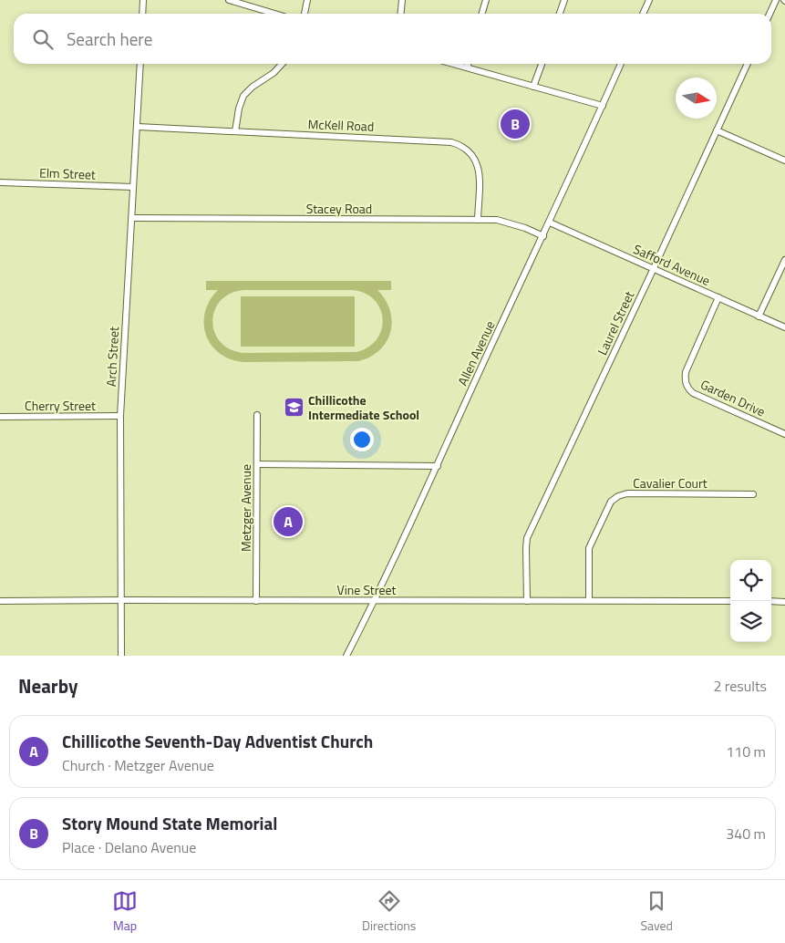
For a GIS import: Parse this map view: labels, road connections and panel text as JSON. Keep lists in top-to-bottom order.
{
  "streets": {
    "street": [
      "McKell Road",
      "Elm Street",
      "Stacey Road",
      "Safford Avenue",
      "Laurel Street",
      "Allen Avenue",
      "Arch Street",
      "Garden Drive",
      "Cherry Street",
      "Cavalier Court",
      "Metzger Avenue",
      "Vine Street"
    ]
  },
  "crossings": [
    ["McKell Road", "Stacey Road"],
    ["McKell Road", "Arch Street"],
    ["Elm Street", "Arch Street"],
    ["Stacey Road", "Allen Avenue"],
    ["Stacey Road", "Arch Street"],
    ["Safford Avenue", "Laurel Street"],
    ["Safford Avenue", "Allen Avenue"],
    ["Safford Avenue", "Garden Drive"],
    ["Laurel Street", "Vine Street"],
    ["Allen Avenue", "Vine Street"],
    ["Arch Street", "Cherry Street"],
    ["Arch Street", "Vine Street"],
    ["Cavalier Court", "Vine Street"],
    ["Metzger Avenue", "Vine Street"]
  ],
  "places": {
    "school or university": ["Chillicothe Intermediate School"]
  },
  "north": "right",
  "page": {
    "search": "Search here",
    "pins": ["B", "A"],
    "heading": ["Nearby", "2 results"],
    "list": [
      {
        "mark": "A",
        "name": "Chillicothe Seventh-Day Adventist Church",
        "note": "Church · Metzger Avenue",
        "value": "110 m"
      },
      {
        "mark": "B",
        "name": "Story Mound State Memorial",
        "note": "Place · Delano Avenue",
        "value": "340 m"
      }
    ],
    "nav": ["Map", "Directions", "Saved"]
  }
}
